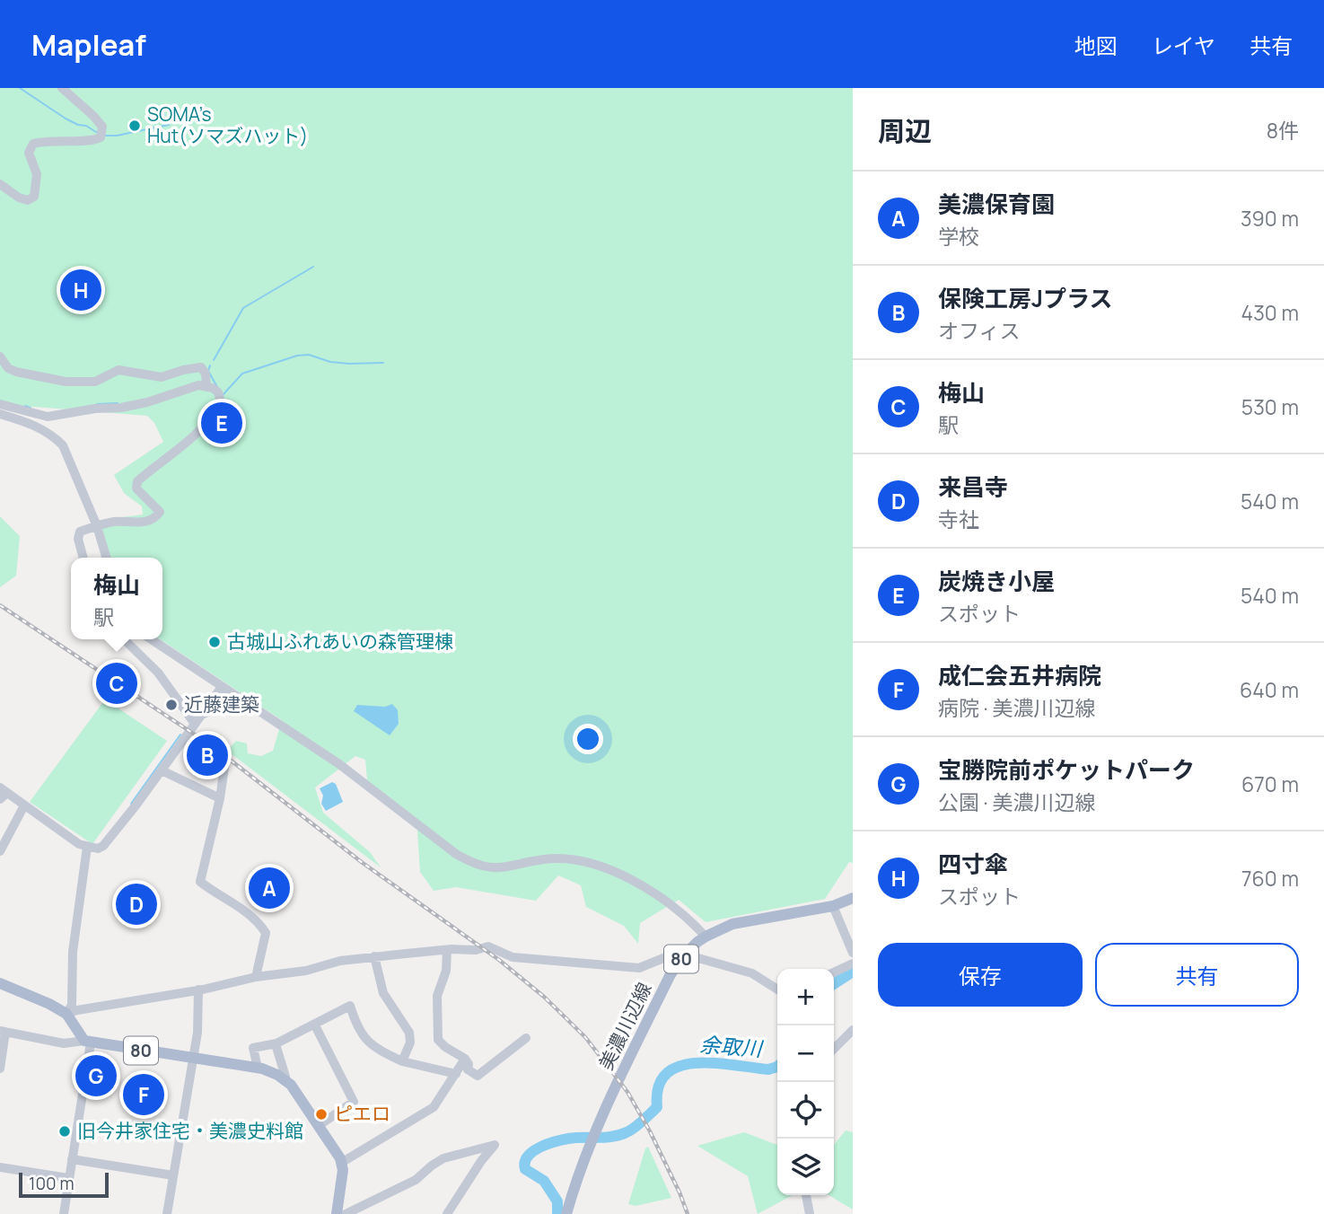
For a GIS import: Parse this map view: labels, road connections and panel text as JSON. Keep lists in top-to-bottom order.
{
  "streets": {
    "main road": ["80", "美濃川辺線"]
  },
  "water": ["余取川"],
  "places": [
    "SOMA’s Hut(ソマズハット)",
    "古城山ふれあいの森管理棟",
    "近藤建築",
    "ピエロ",
    "旧今井家住宅・美濃史料館"
  ],
  "scale_bar": "100 m",
  "page": {
    "header": "Mapleaf",
    "nav": ["地図", "レイヤ", "共有"],
    "heading": ["周辺", "8件"],
    "list": [
      {
        "mark": "A",
        "name": "美濃保育園",
        "note": "学校",
        "value": "390 m"
      },
      {
        "mark": "B",
        "name": "保険工房Jプラス",
        "note": "オフィス",
        "value": "430 m"
      },
      {
        "mark": "C",
        "name": "梅山",
        "note": "駅",
        "value": "530 m"
      },
      {
        "mark": "D",
        "name": "来昌寺",
        "note": "寺社",
        "value": "540 m"
      },
      {
        "mark": "E",
        "name": "炭焼き小屋",
        "note": "スポット",
        "value": "540 m"
      },
      {
        "mark": "F",
        "name": "成仁会五井病院",
        "note": "病院 · 美濃川辺線",
        "value": "640 m"
      },
      {
        "mark": "G",
        "name": "宝勝院前ポケットパーク",
        "note": "公園 · 美濃川辺線",
        "value": "670 m"
      },
      {
        "mark": "H",
        "name": "四寸傘",
        "note": "スポット",
        "value": "760 m"
      }
    ],
    "pins": [
      "H",
      "E",
      "C",
      "B",
      "A",
      "D",
      "G",
      "F"
    ],
    "popup": ["梅山", "駅"],
    "buttons": ["保存", "共有"],
    "map_buttons": ["+", "−"],
    "scale": "100 m"
  }
}
